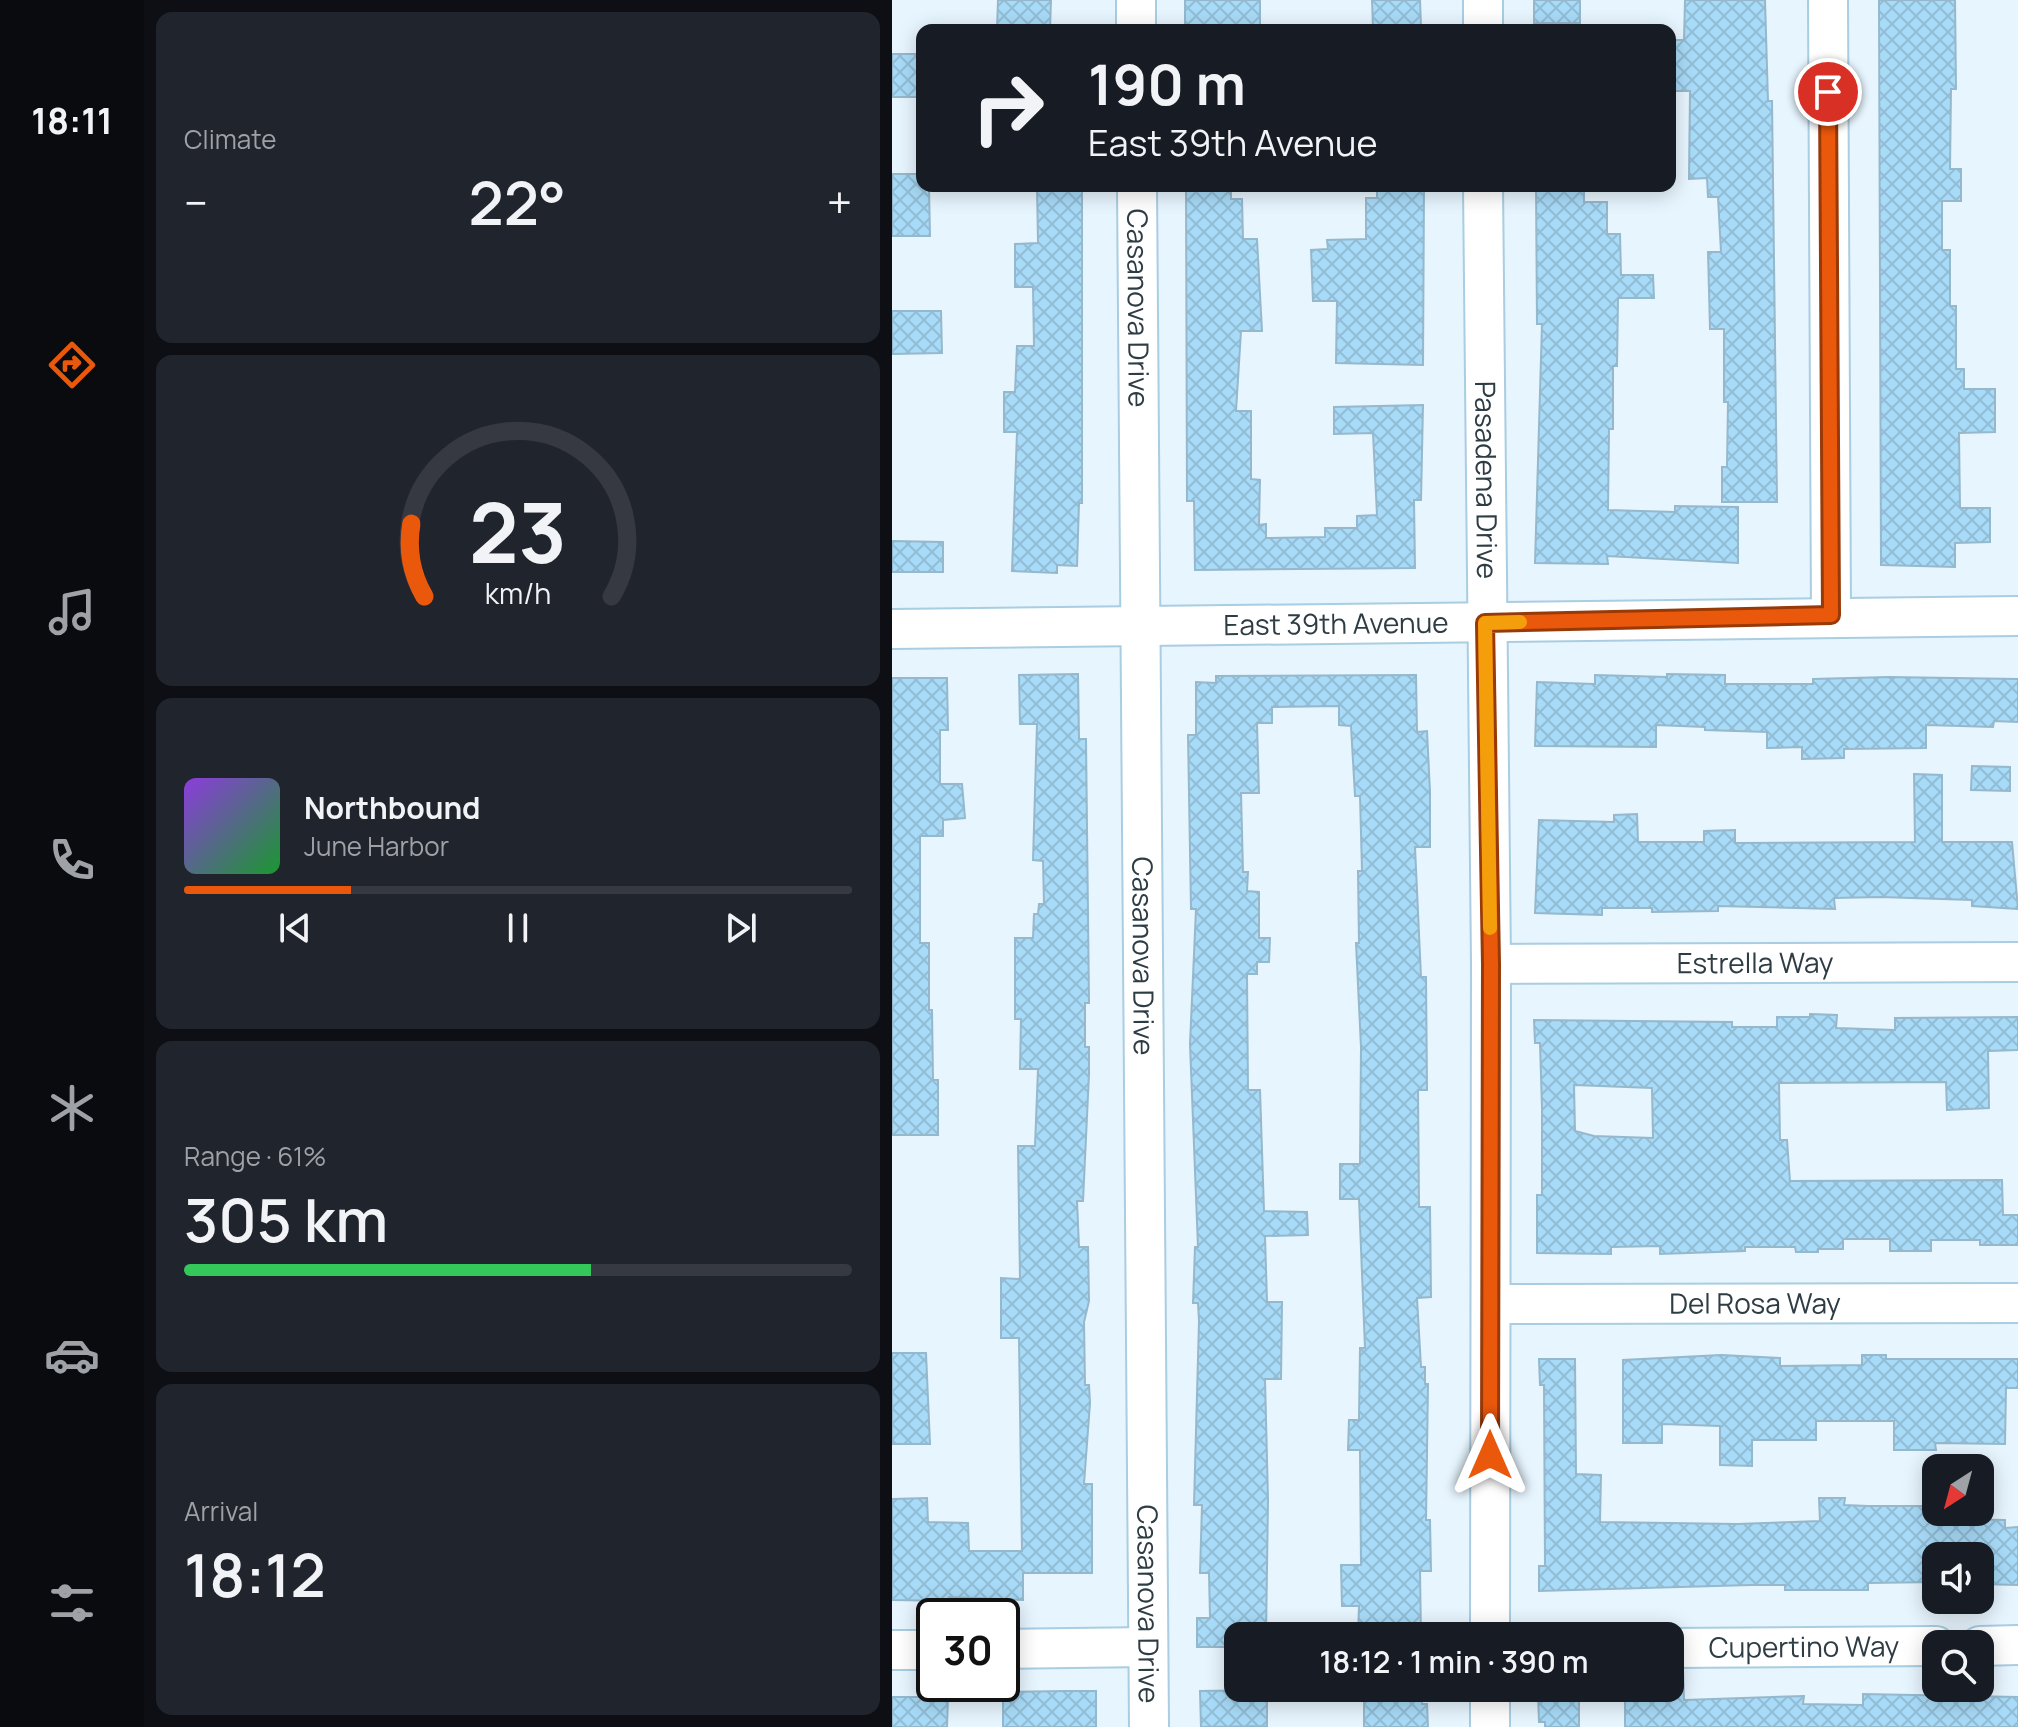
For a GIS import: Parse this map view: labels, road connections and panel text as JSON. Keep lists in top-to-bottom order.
{
  "streets": {
    "street": [
      "Casanova Drive",
      "Pasadena Drive",
      "East 39th Avenue",
      "Estrella Way",
      "Del Rosa Way",
      "Cupertino Way"
    ]
  },
  "crossings": [
    ["Casanova Drive", "East 39th Avenue"],
    ["Pasadena Drive", "East 39th Avenue"],
    ["Pasadena Drive", "Estrella Way"],
    ["Pasadena Drive", "Del Rosa Way"]
  ],
  "north": "bottom left",
  "page": {
    "tabs": "18:11",
    "tile": [
      "Climate",
      ["Range · 61%", "305 km"],
      ["Arrival", "18:12"]
    ],
    "turn": ["190 m", "East 39th Avenue"],
    "heat": ["−", "22°", "+"],
    "song": ["Northbound", "June Harbor"],
    "limit": "30",
    "trip": "18:12 · 1 min · 390 m",
    "gauge": ["23", "km/h"]
  }
}
